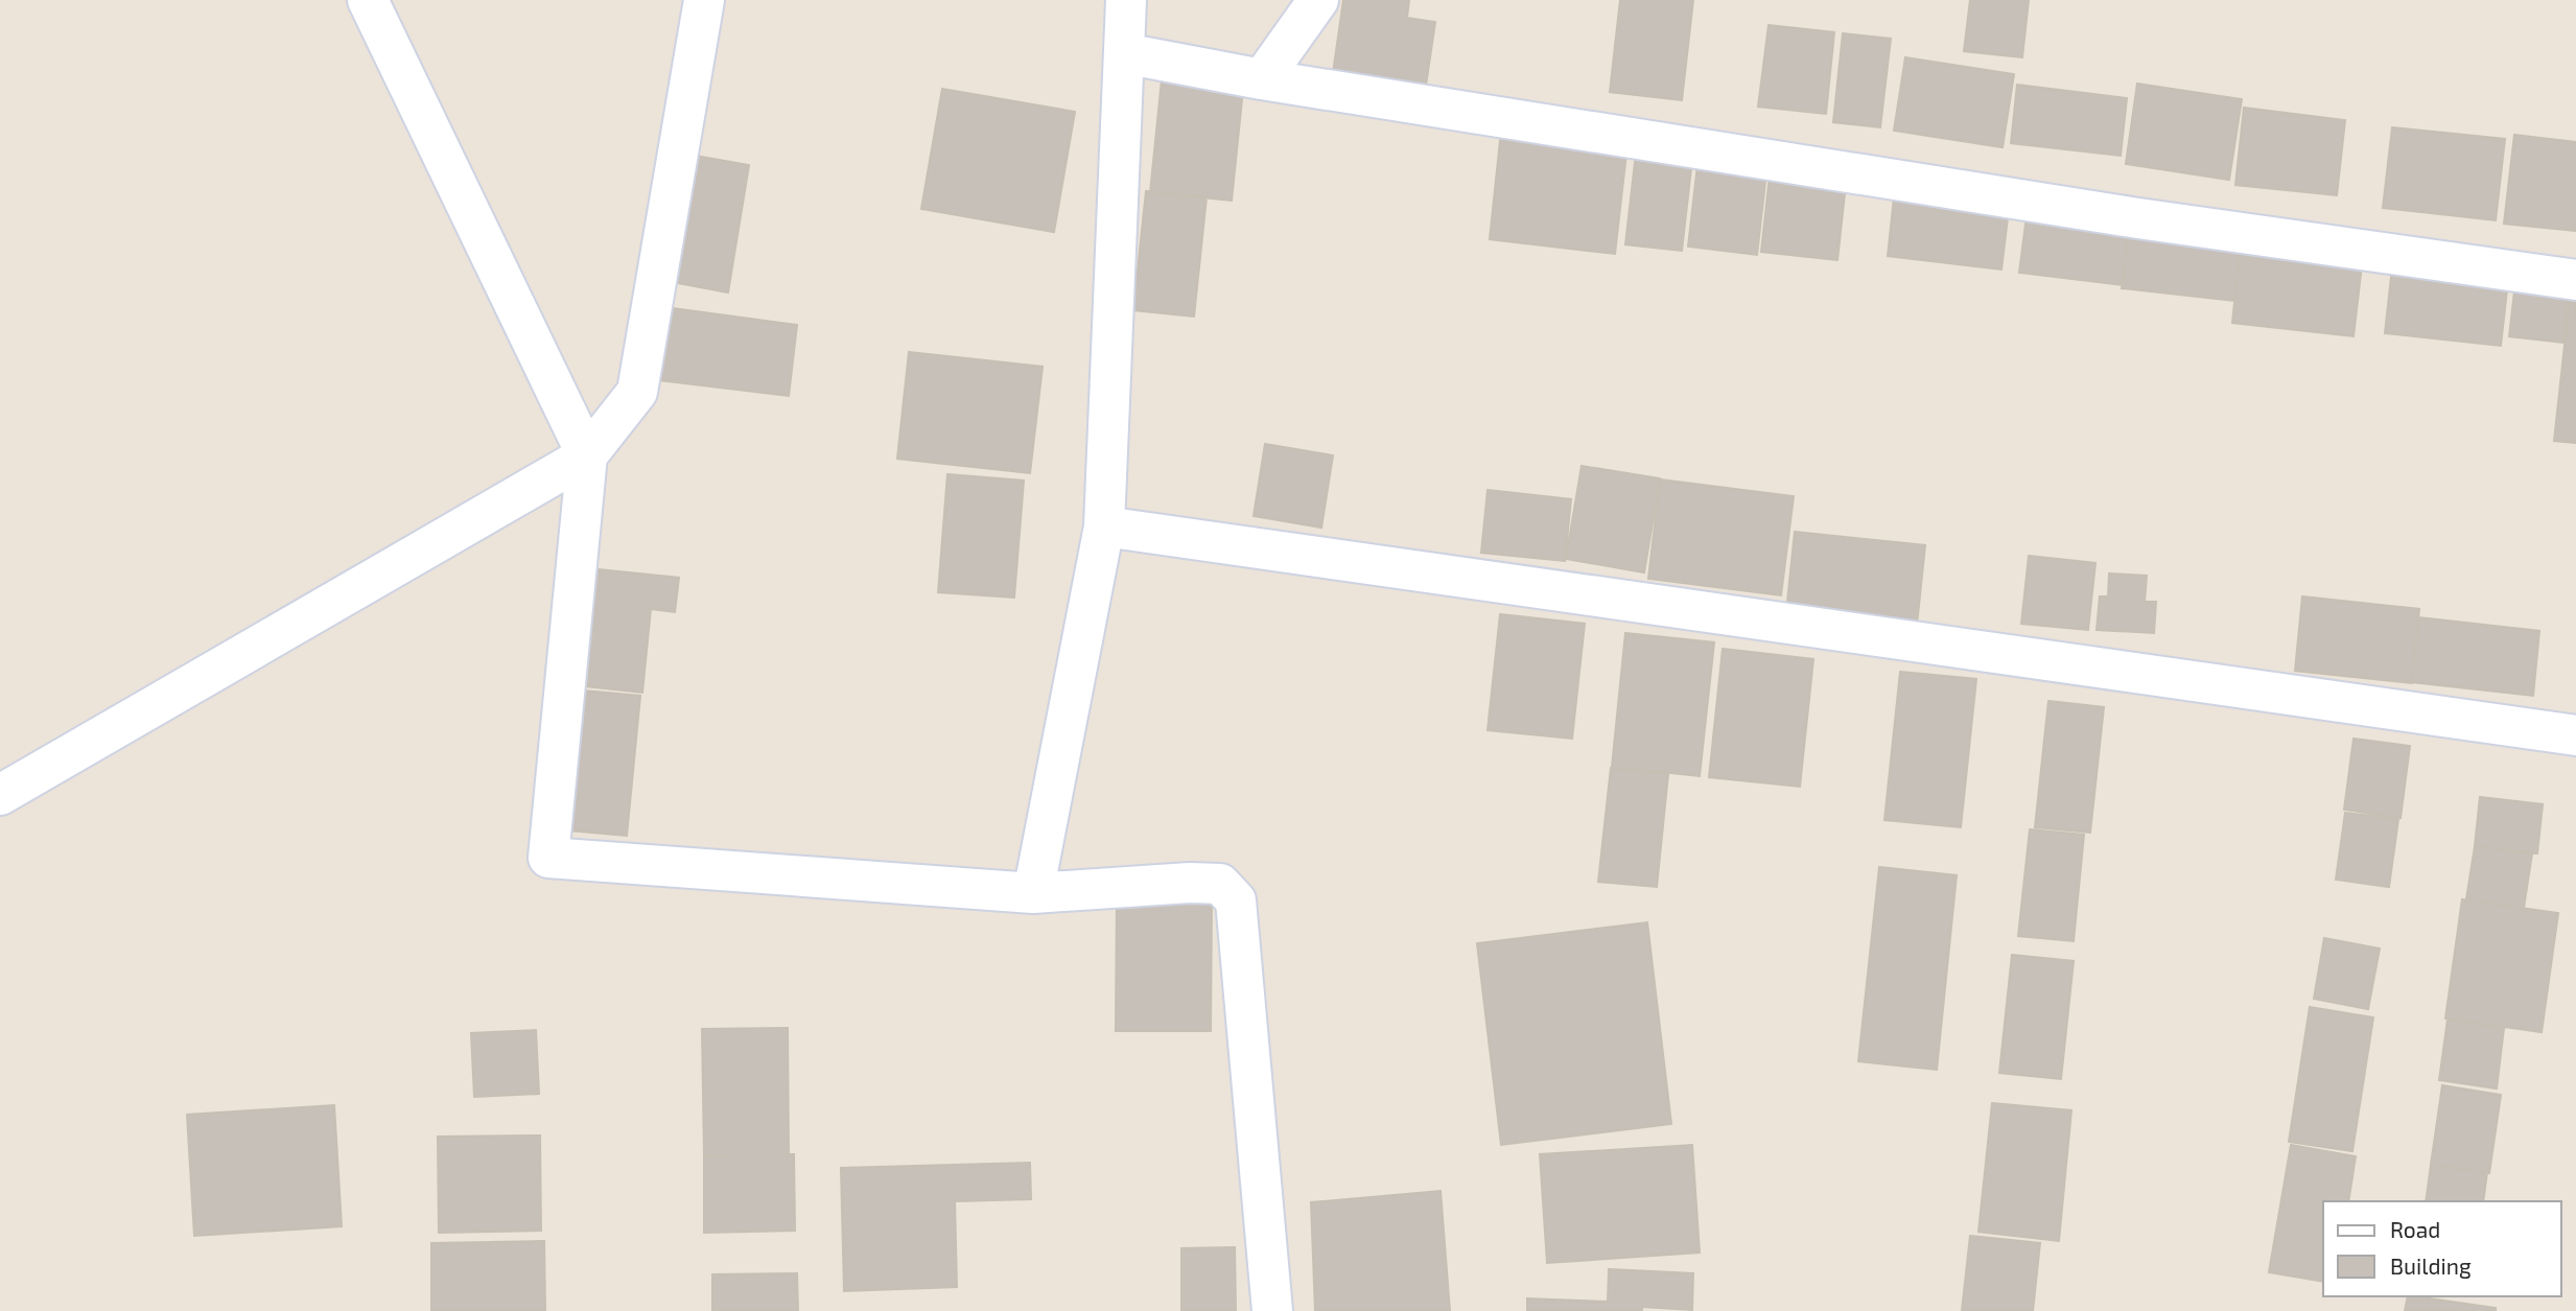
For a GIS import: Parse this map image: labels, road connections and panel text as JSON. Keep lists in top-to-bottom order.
{
  "legend": ["Road", "Building"]
}
